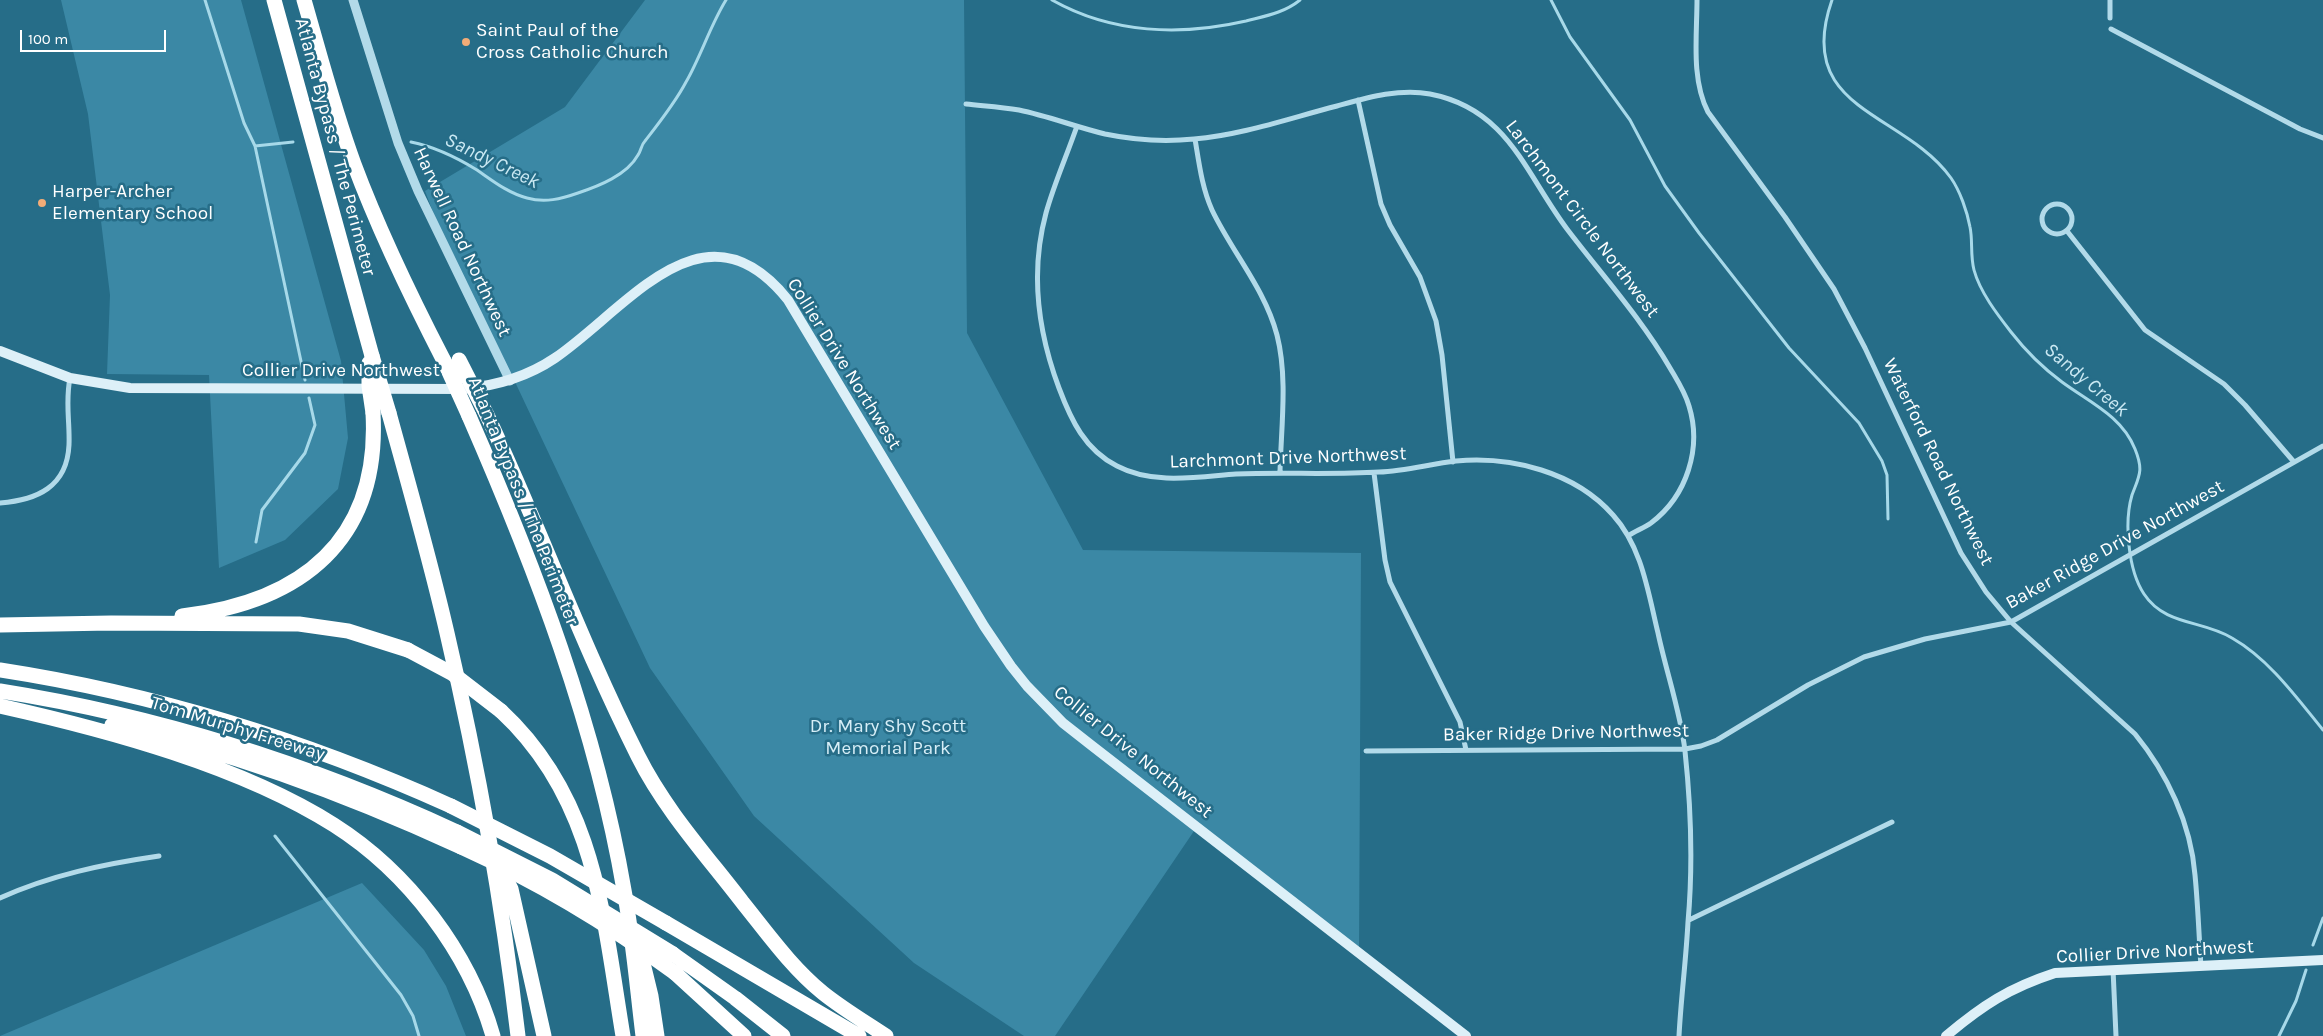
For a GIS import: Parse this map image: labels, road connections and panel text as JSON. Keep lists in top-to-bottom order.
{
  "streets": {
    "highway": ["Atlanta Bypass / The Perimeter", "Tom Murphy Freeway"],
    "main road": ["Collier Drive Northwest"],
    "street": [
      "Larchmont Circle Northwest",
      "Harwell Road Northwest",
      "Larchmont Drive Northwest",
      "Waterford Road Northwest",
      "Baker Ridge Drive Northwest"
    ]
  },
  "crossings": [
    ["Larchmont Circle Northwest", "Larchmont Drive Northwest"],
    ["Harwell Road Northwest", "Collier Drive Northwest"],
    ["Collier Drive Northwest", "Waterford Road Northwest"],
    ["Larchmont Drive Northwest", "Baker Ridge Drive Northwest"],
    ["Waterford Road Northwest", "Baker Ridge Drive Northwest"]
  ],
  "water": ["Sandy Creek"],
  "parks": ["Dr. Mary Shy Scott Memorial Park"],
  "places": ["Saint Paul of the Cross Catholic Church", "Harper-Archer Elementary School"],
  "scale_bar": "100 m"
}
